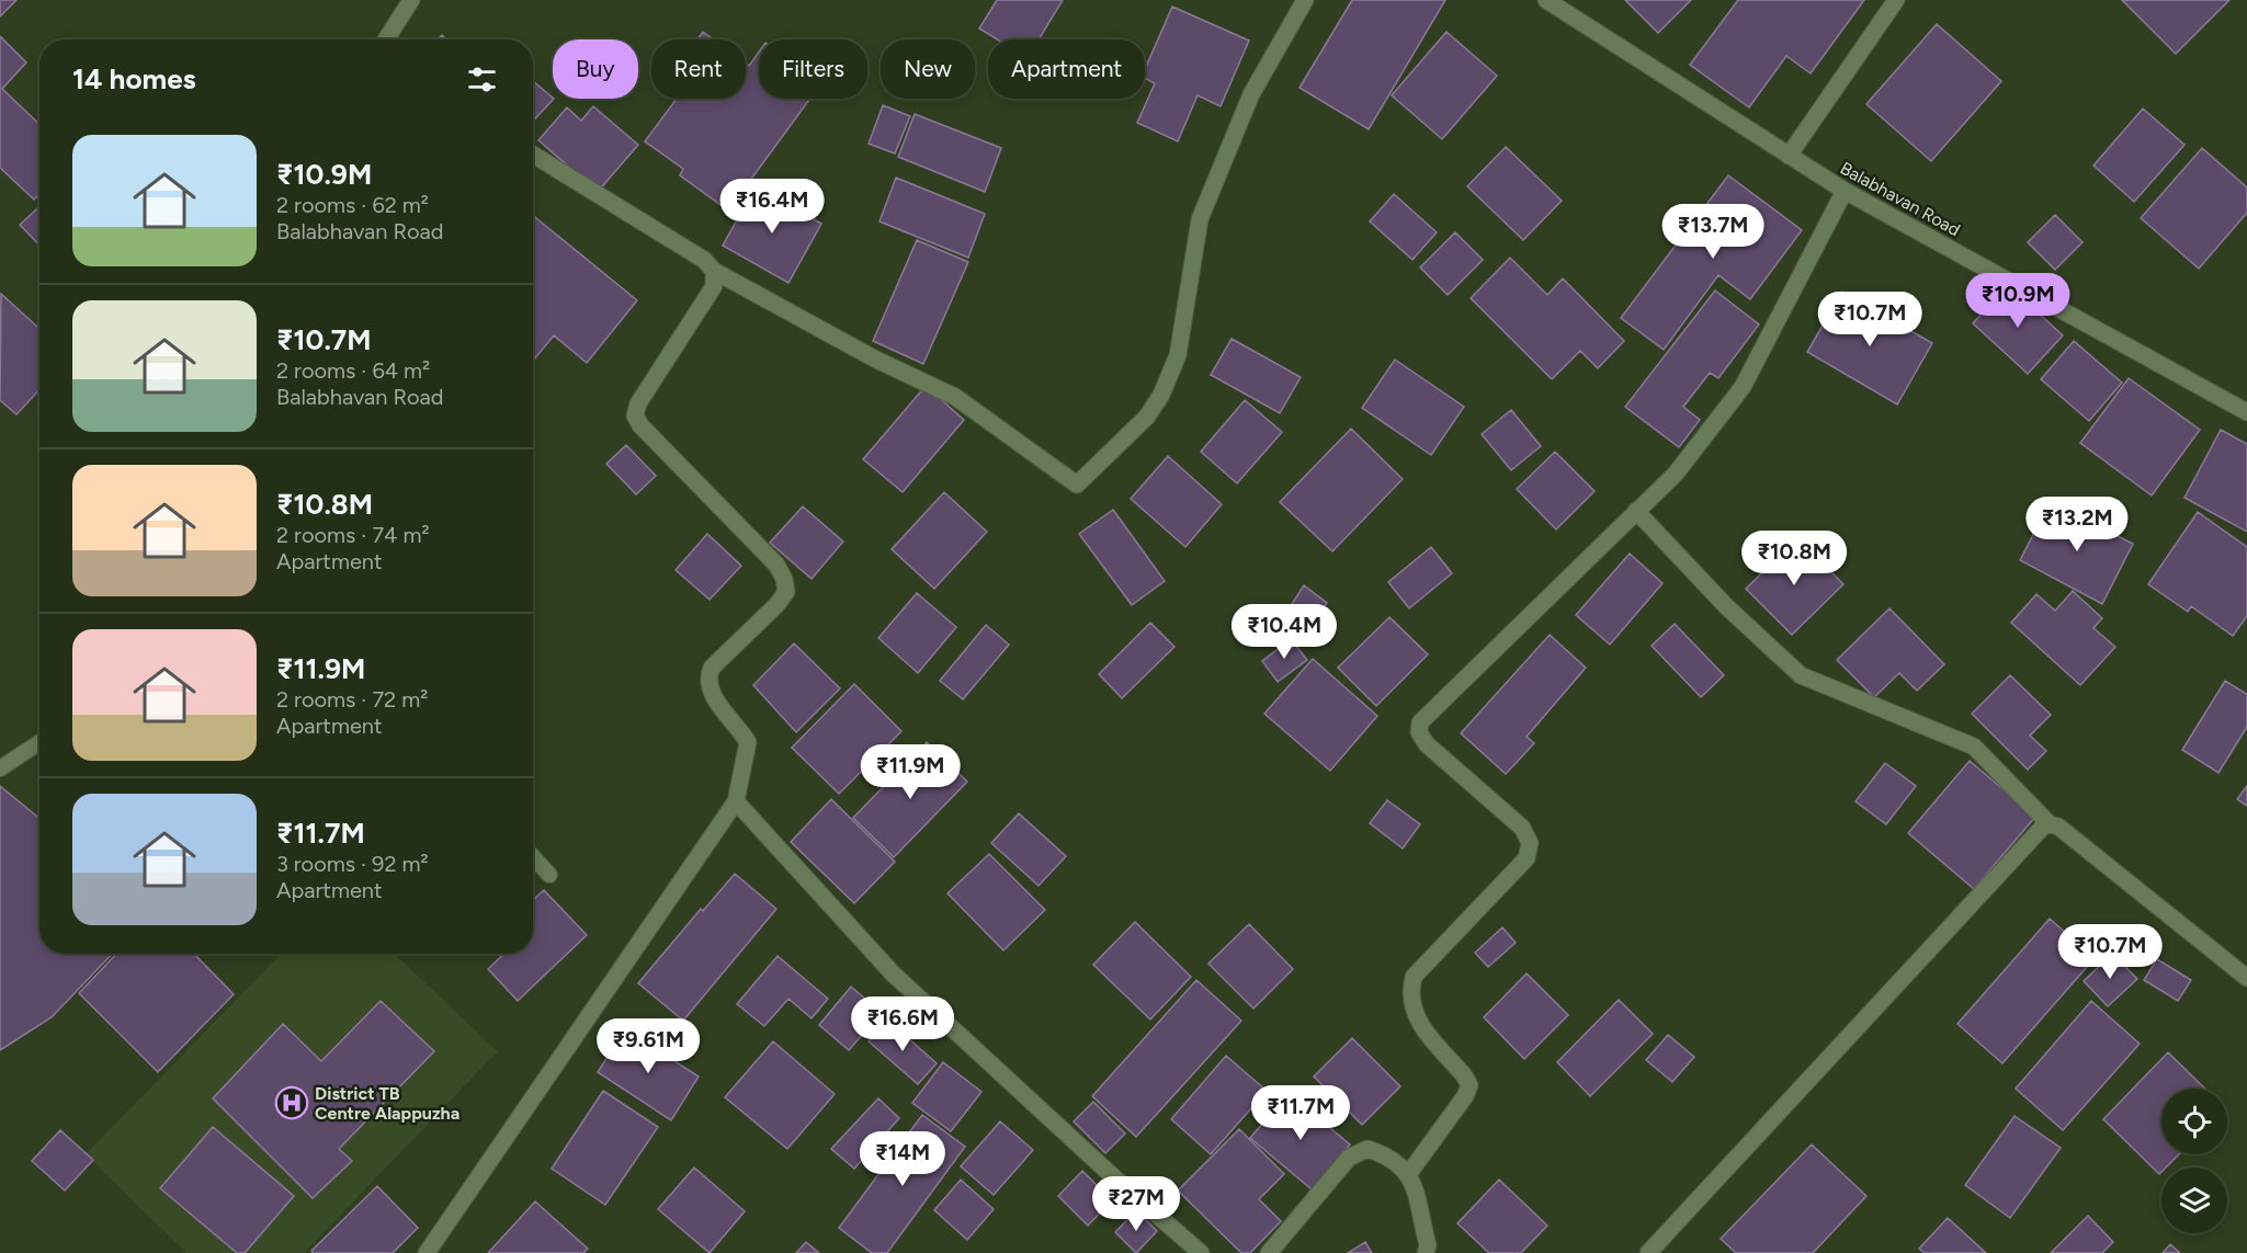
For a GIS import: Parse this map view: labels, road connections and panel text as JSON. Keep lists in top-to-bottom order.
{
  "streets": {
    "street": ["Balabhavan Road"]
  },
  "places": {
    "hospital": ["District TB Centre Alappuzha"]
  },
  "page": {
    "chip": [
      "Buy",
      "Rent",
      "Filters",
      "New",
      "Apartment"
    ],
    "heading": "14 homes",
    "list": [
      {
        "name": "₹10.9M",
        "note": "2 rooms · 62 m² · Balabhavan Road"
      },
      {
        "name": "₹10.7M",
        "note": "2 rooms · 64 m² · Balabhavan Road"
      },
      {
        "name": "₹10.8M",
        "note": "2 rooms · 74 m² · Apartment"
      },
      {
        "name": "₹11.9M",
        "note": "2 rooms · 72 m² · Apartment"
      },
      {
        "name": "₹11.7M",
        "note": "3 rooms · 92 m² · Apartment"
      }
    ],
    "price": [
      "₹16.4M",
      "₹13.7M",
      "₹10.9M",
      "₹10.7M",
      "₹13.2M",
      "₹10.8M",
      "₹10.4M",
      "₹11.9M",
      "₹10.7M",
      "₹16.6M",
      "₹9.61M",
      "₹11.7M",
      "₹14M",
      "₹27M"
    ]
  }
}
